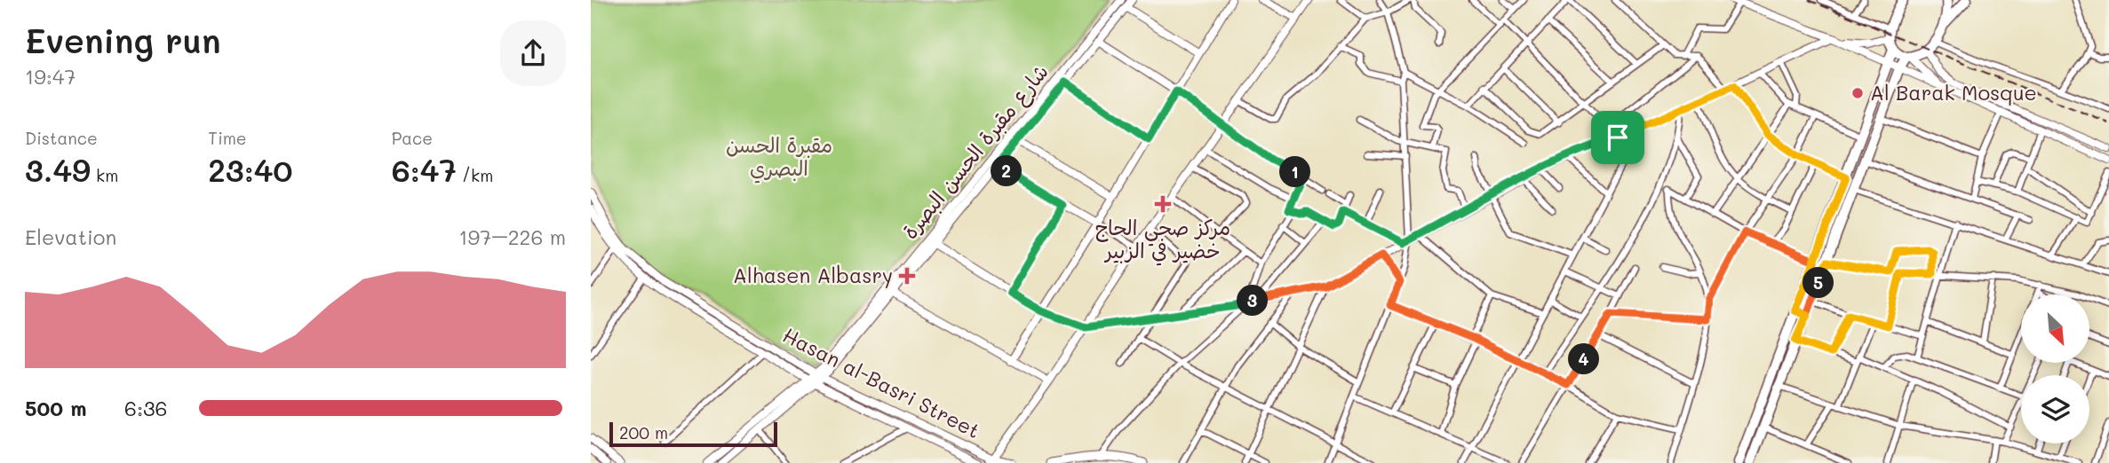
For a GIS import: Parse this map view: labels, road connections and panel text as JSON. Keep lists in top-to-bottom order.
{
  "streets": {
    "street": ["شارع مقبرة الحسن البصرة", "Hasan al-Basri Street"]
  },
  "crossings": [
    ["شارع مقبرة الحسن البصرة", "Hasan al-Basri Street"]
  ],
  "parks": ["مقبرة الحسن البصري"],
  "places": {
    "other": ["Al Barak Mosque"],
    "health": ["مركز صحي الحاج خضير في الزبير", "Alhasen Albasry"]
  },
  "scale_bar": "200 m",
  "north": "bottom right",
  "page": {
    "heading": ["Evening run", "19:47"],
    "stats": [
      ["Distance", "3.49 km"],
      ["Time", "23:40"],
      ["Pace", "6:47 /km"]
    ],
    "pins": [
      "2",
      "1",
      "5",
      "3",
      "4"
    ],
    "chart": ["Elevation", "197–226 m"],
    "list": [
      {
        "name": "500 m",
        "note": "6:36"
      }
    ],
    "scale": "200 m"
  }
}
